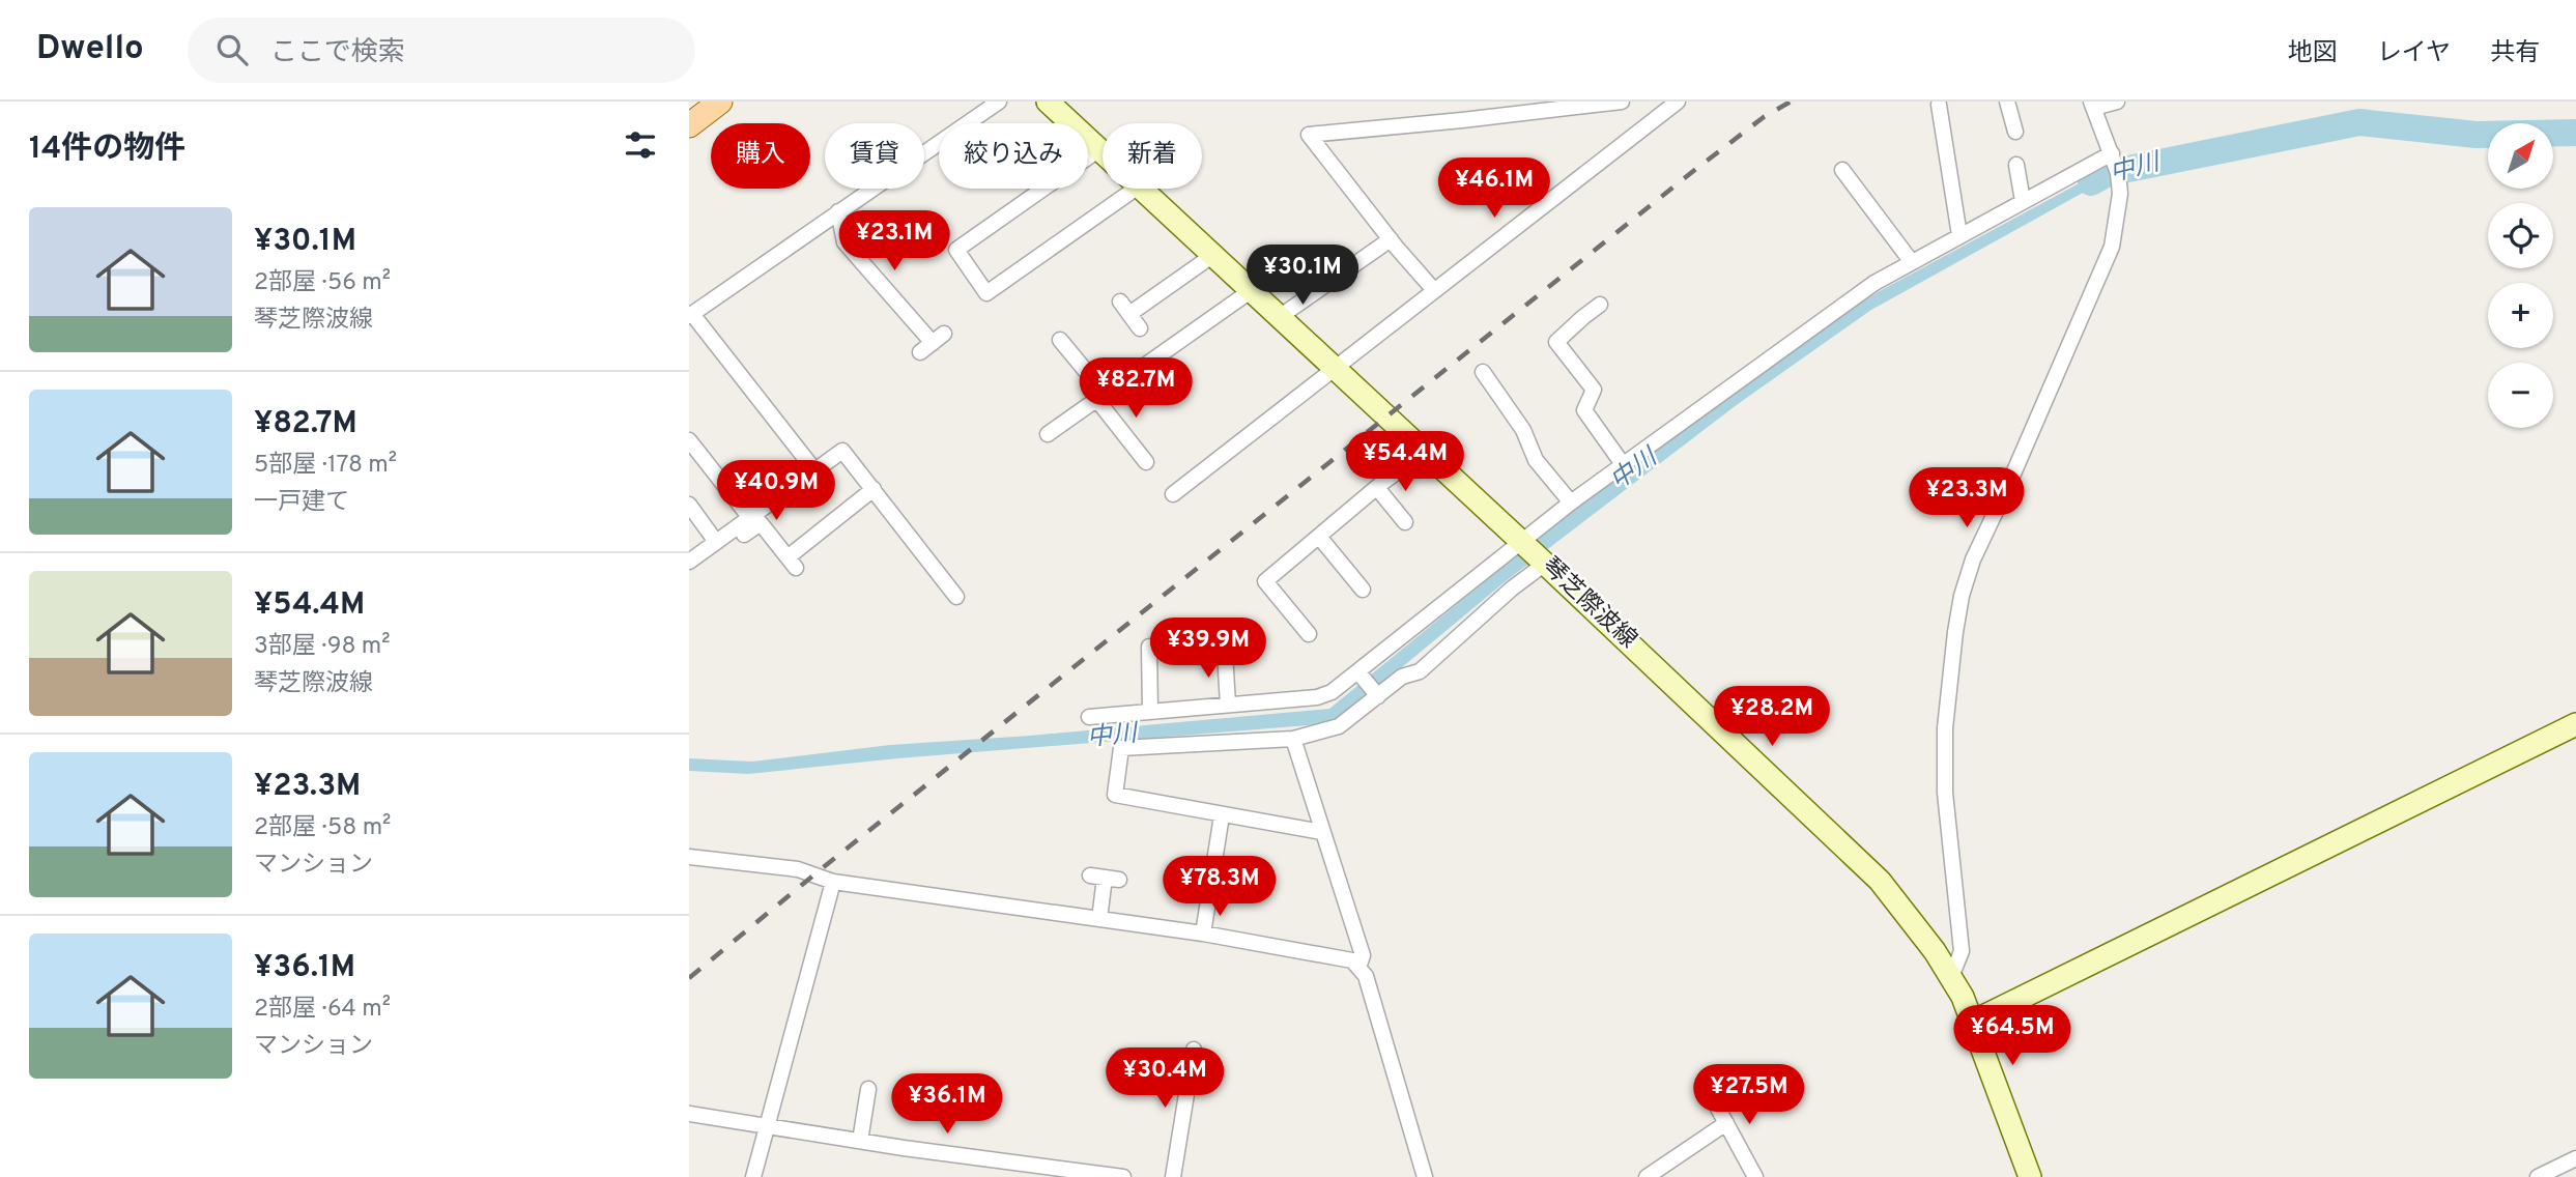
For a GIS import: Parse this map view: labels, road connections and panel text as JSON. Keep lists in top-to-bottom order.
{
  "streets": {
    "main road": ["琴芝際波線"]
  },
  "water": ["中川"],
  "north": "top right",
  "page": {
    "header": "Dwello",
    "search": "ここで検索",
    "nav": ["地図", "レイヤ", "共有"],
    "heading": "14件の物件",
    "map_buttons": ["+", "−"],
    "chip": [
      "購入",
      "賃貸",
      "絞り込み",
      "新着"
    ],
    "price": [
      "¥46.1M",
      "¥23.1M",
      "¥30.1M",
      "¥82.7M",
      "¥54.4M",
      "¥40.9M",
      "¥23.3M",
      "¥39.9M",
      "¥28.2M",
      "¥78.3M",
      "¥64.5M",
      "¥30.4M",
      "¥27.5M",
      "¥36.1M"
    ],
    "list": [
      {
        "name": "¥30.1M",
        "note": "2部屋 · 56 m² · 琴芝際波線"
      },
      {
        "name": "¥82.7M",
        "note": "5部屋 · 178 m² · 一戸建て"
      },
      {
        "name": "¥54.4M",
        "note": "3部屋 · 98 m² · 琴芝際波線"
      },
      {
        "name": "¥23.3M",
        "note": "2部屋 · 58 m² · マンション"
      },
      {
        "name": "¥36.1M",
        "note": "2部屋 · 64 m² · マンション"
      }
    ]
  }
}
